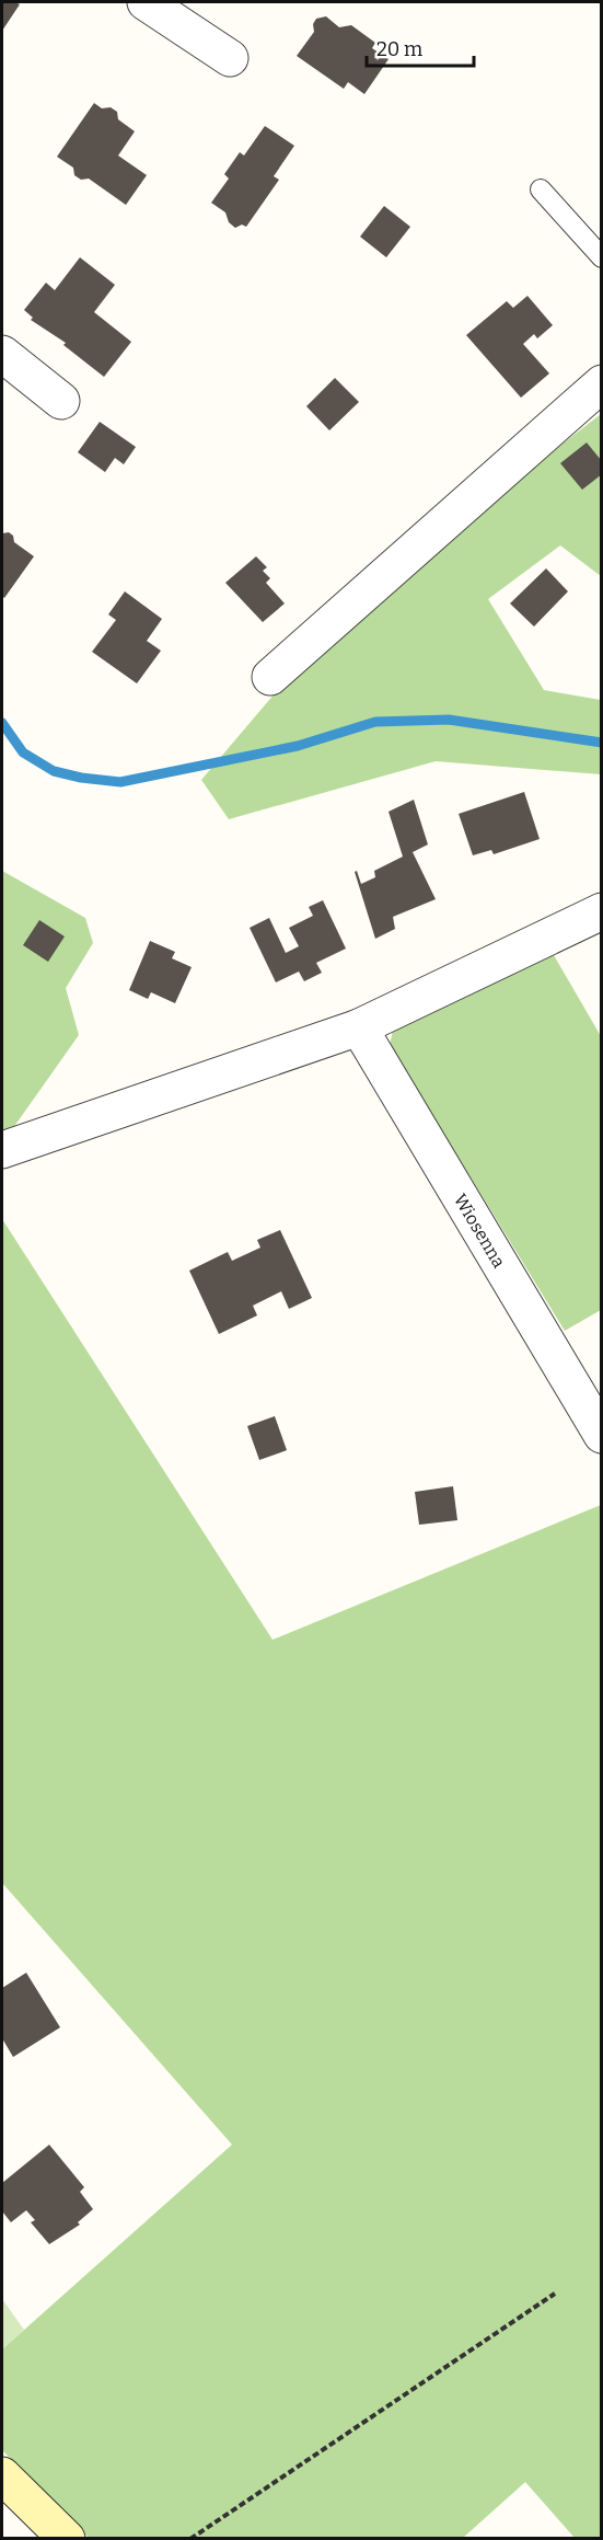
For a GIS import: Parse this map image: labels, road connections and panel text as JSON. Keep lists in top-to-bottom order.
{
  "streets": {
    "street": ["Wiosenna"]
  },
  "scale_bar": "20 m"
}
